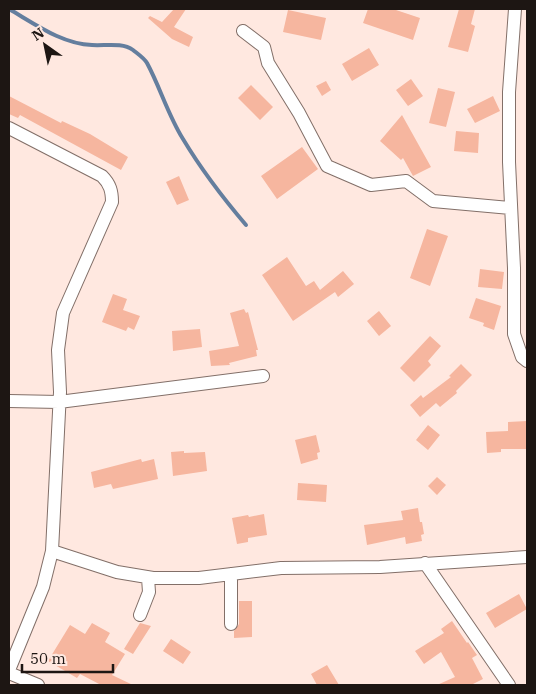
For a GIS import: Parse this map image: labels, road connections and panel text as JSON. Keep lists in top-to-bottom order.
{
  "scale_bar": "50 m",
  "north": "top left"
}
